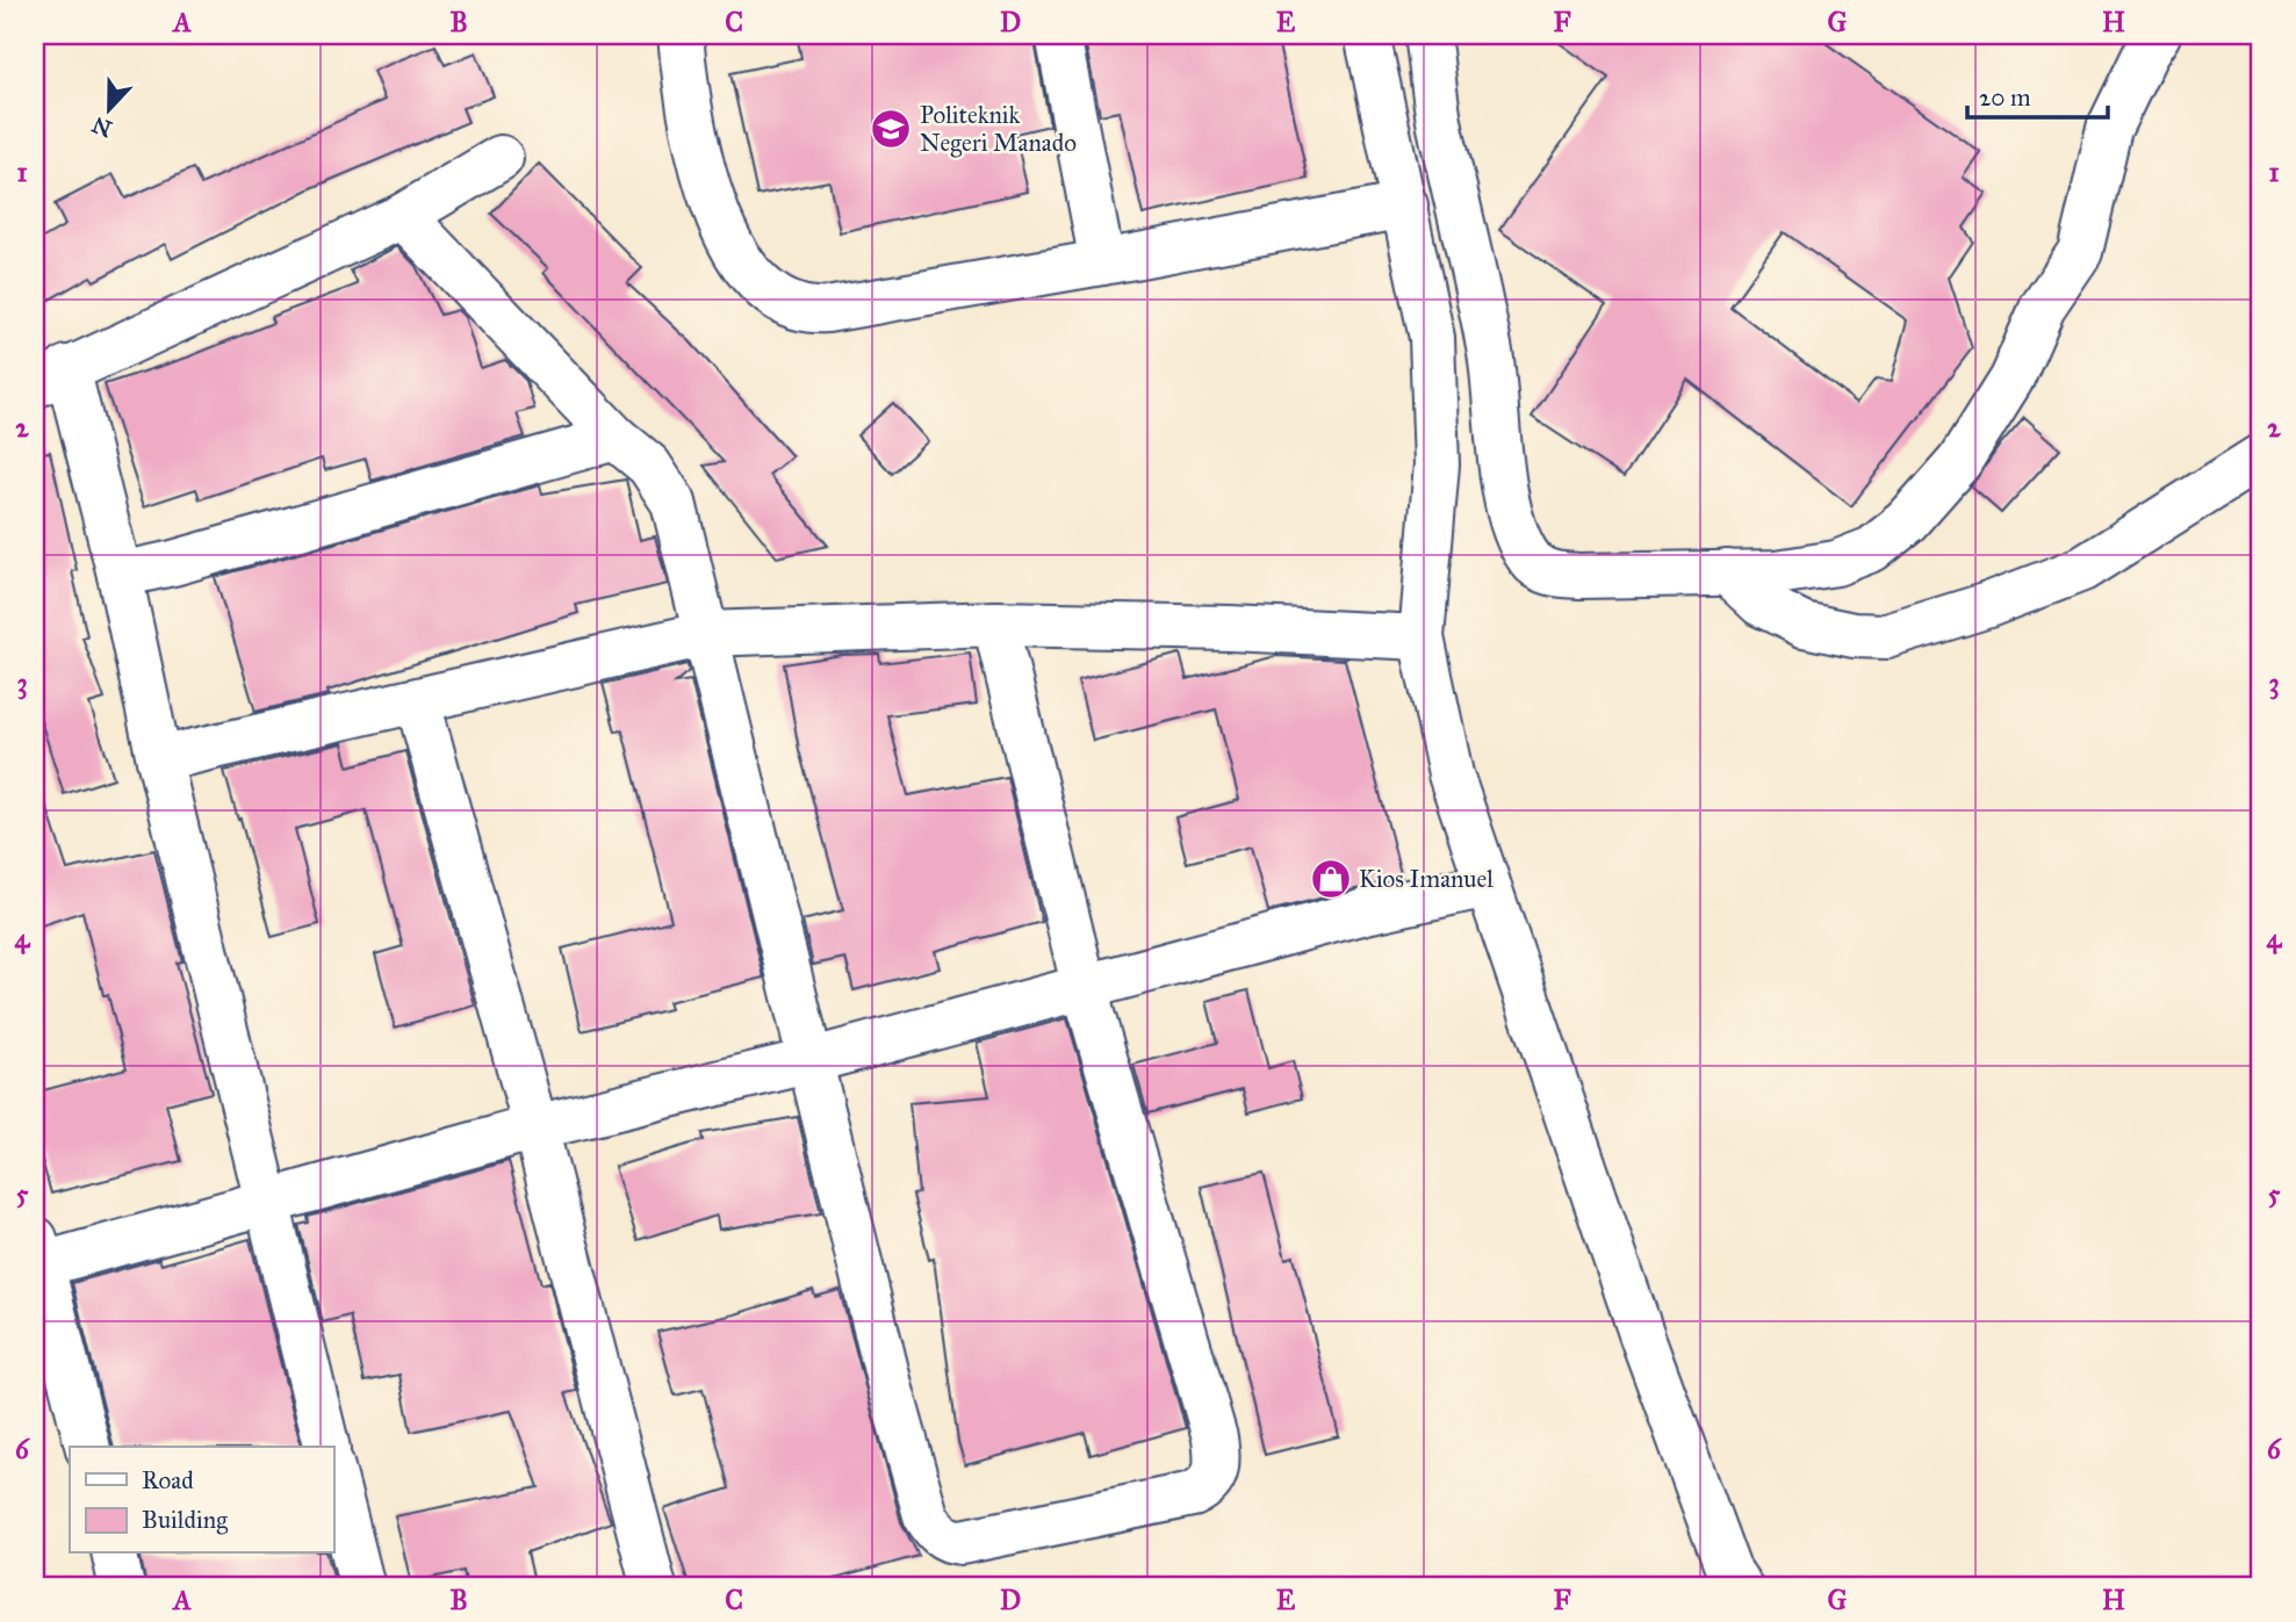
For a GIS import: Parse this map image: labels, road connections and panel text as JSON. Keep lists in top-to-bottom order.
{
  "places": {
    "school or university": ["Politeknik Negeri Manado"],
    "shop": ["Kios Imanuel"]
  },
  "legend": ["Road", "Building"],
  "scale_bar": "20 m",
  "north": "bottom",
  "grid": {
    "columns": [
      "A",
      "B",
      "C",
      "D",
      "E",
      "F",
      "G",
      "H"
    ],
    "rows": [
      "1",
      "2",
      "3",
      "4",
      "5",
      "6"
    ]
  }
}
